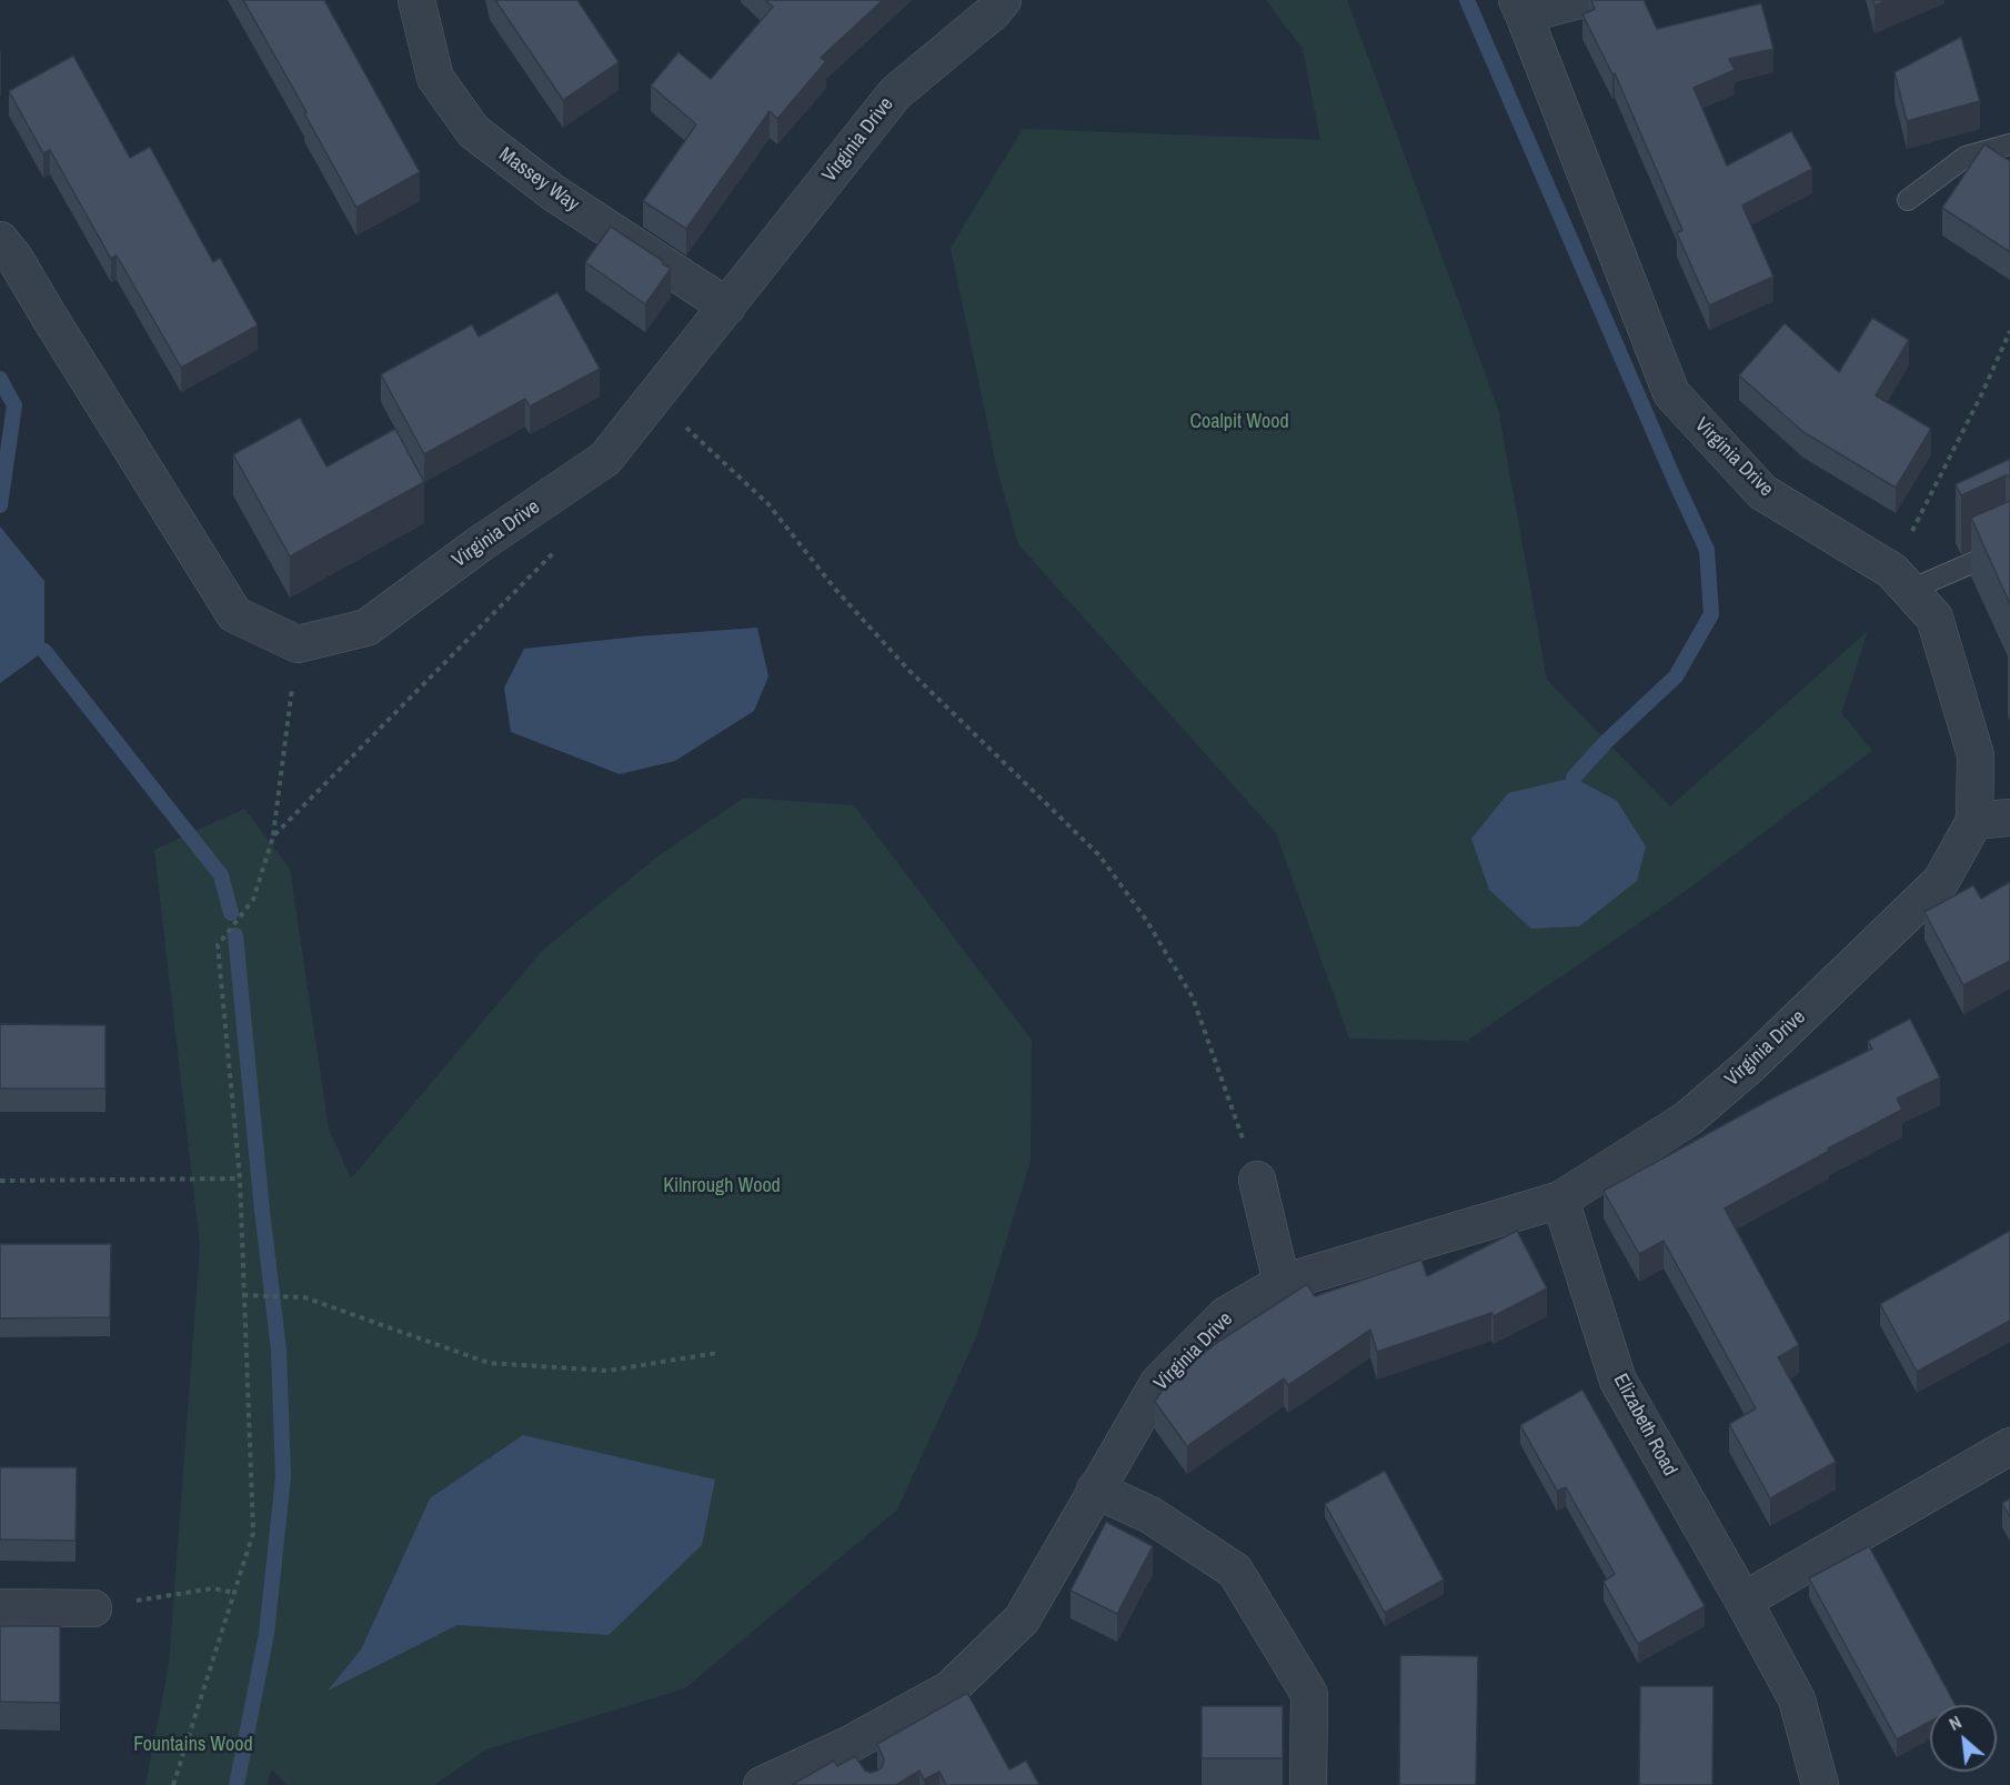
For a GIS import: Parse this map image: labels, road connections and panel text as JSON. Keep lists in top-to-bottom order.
{
  "streets": {
    "street": ["Virginia Drive", "Massey Way", "Elizabeth Road"]
  },
  "crossings": [
    ["Virginia Drive", "Massey Way"],
    ["Virginia Drive", "Elizabeth Road"]
  ],
  "parks": ["Coalpit Wood", "Kilnrough Wood", "Fountains Wood"],
  "north": "top left"
}
